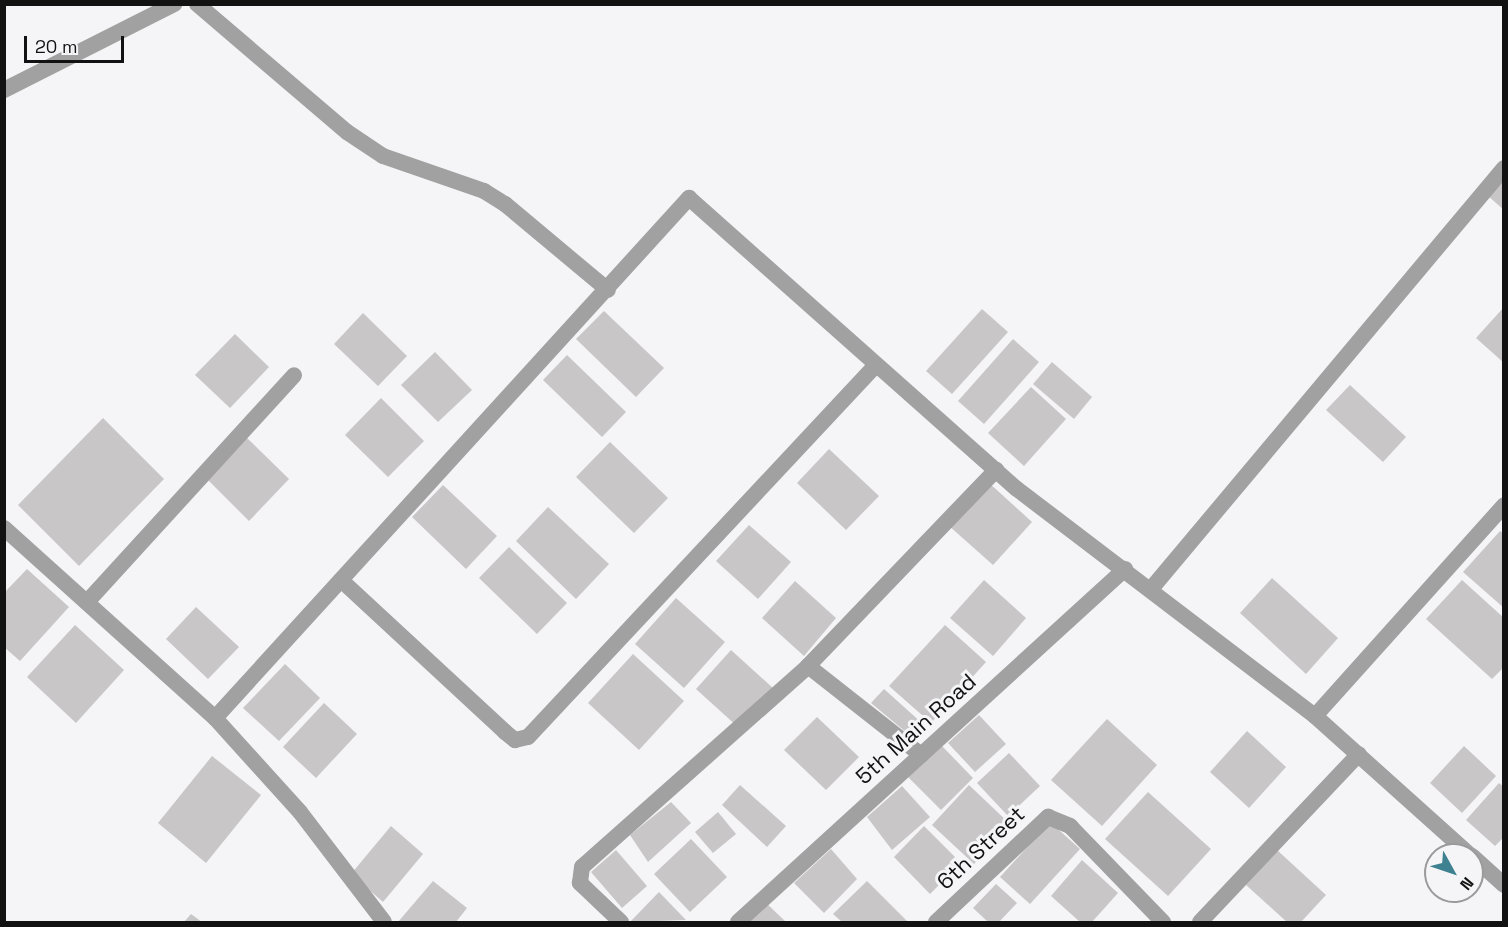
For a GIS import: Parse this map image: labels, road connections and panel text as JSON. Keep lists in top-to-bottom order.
{
  "streets": {
    "street": ["5th Main Road", "6th Street"]
  },
  "scale_bar": "20 m",
  "north": "bottom right"
}
